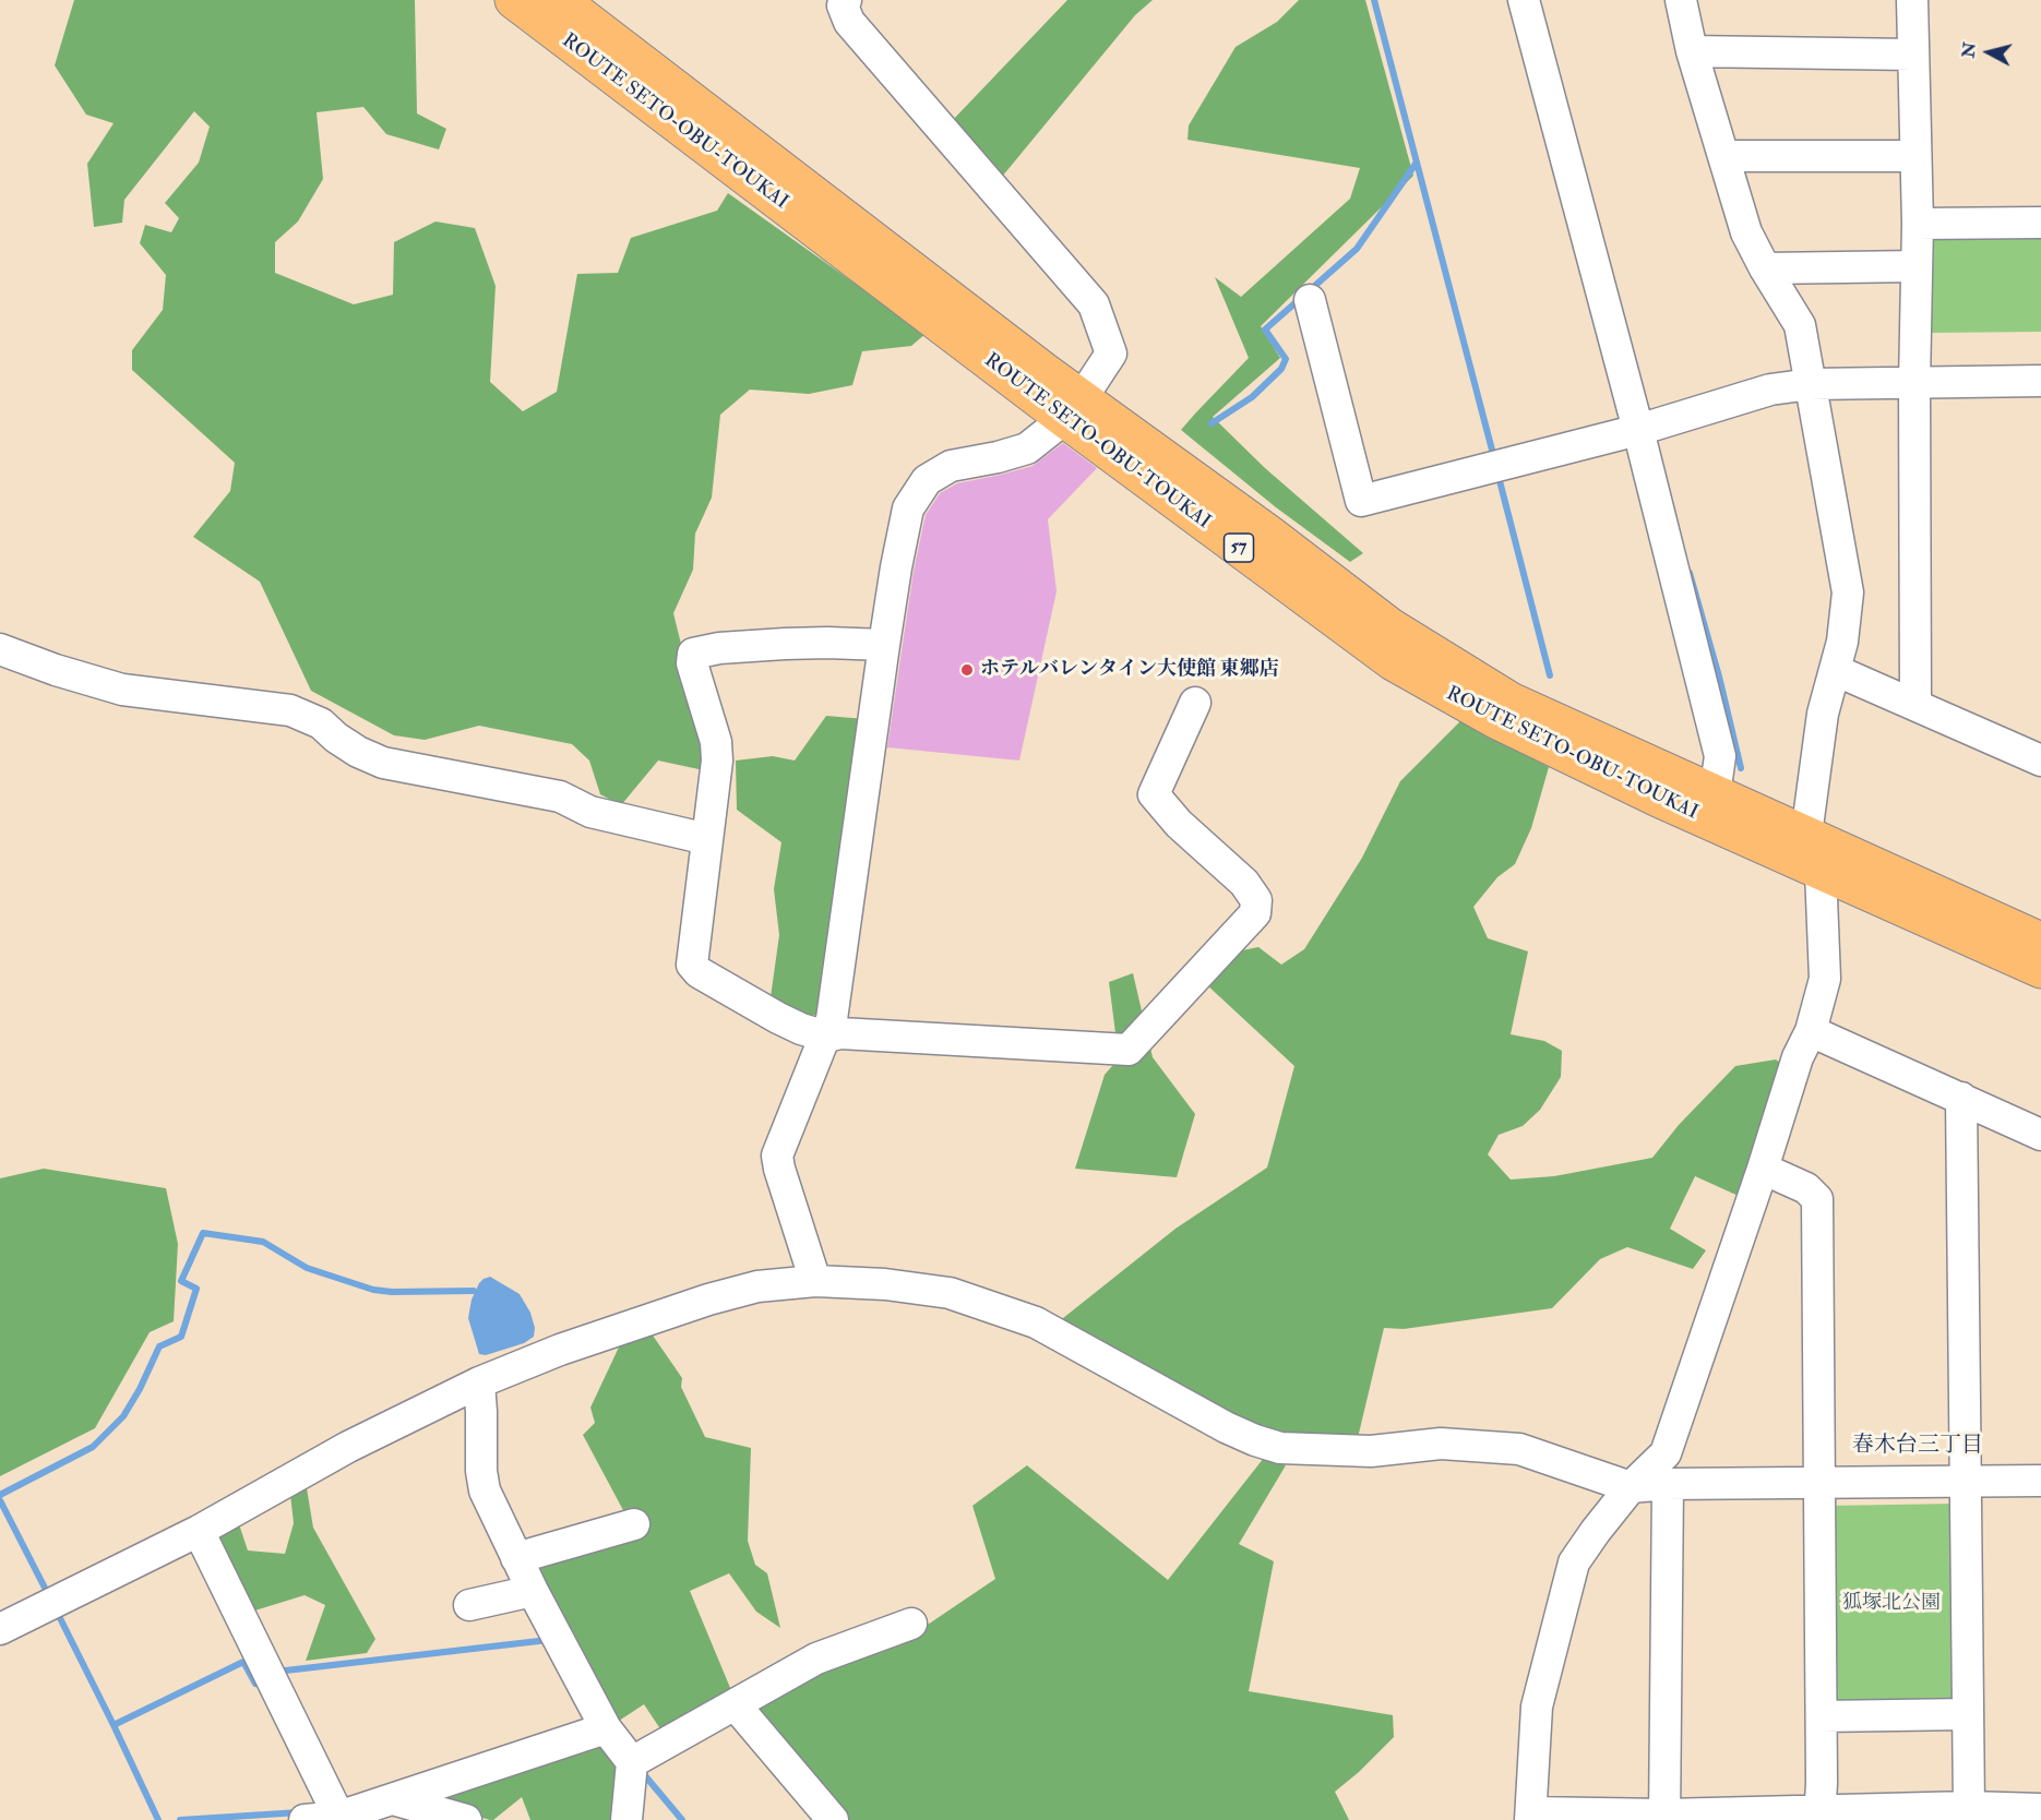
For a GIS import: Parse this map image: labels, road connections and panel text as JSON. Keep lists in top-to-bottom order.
{
  "streets": {
    "main road": ["ROUTE SETO-OBU-TOUKAI", "57"]
  },
  "districts": ["春木台三丁目"],
  "parks": ["狐塚北公園"],
  "places": ["ホテルバレンタイン大使館 東郷店"],
  "north": "left"
}
